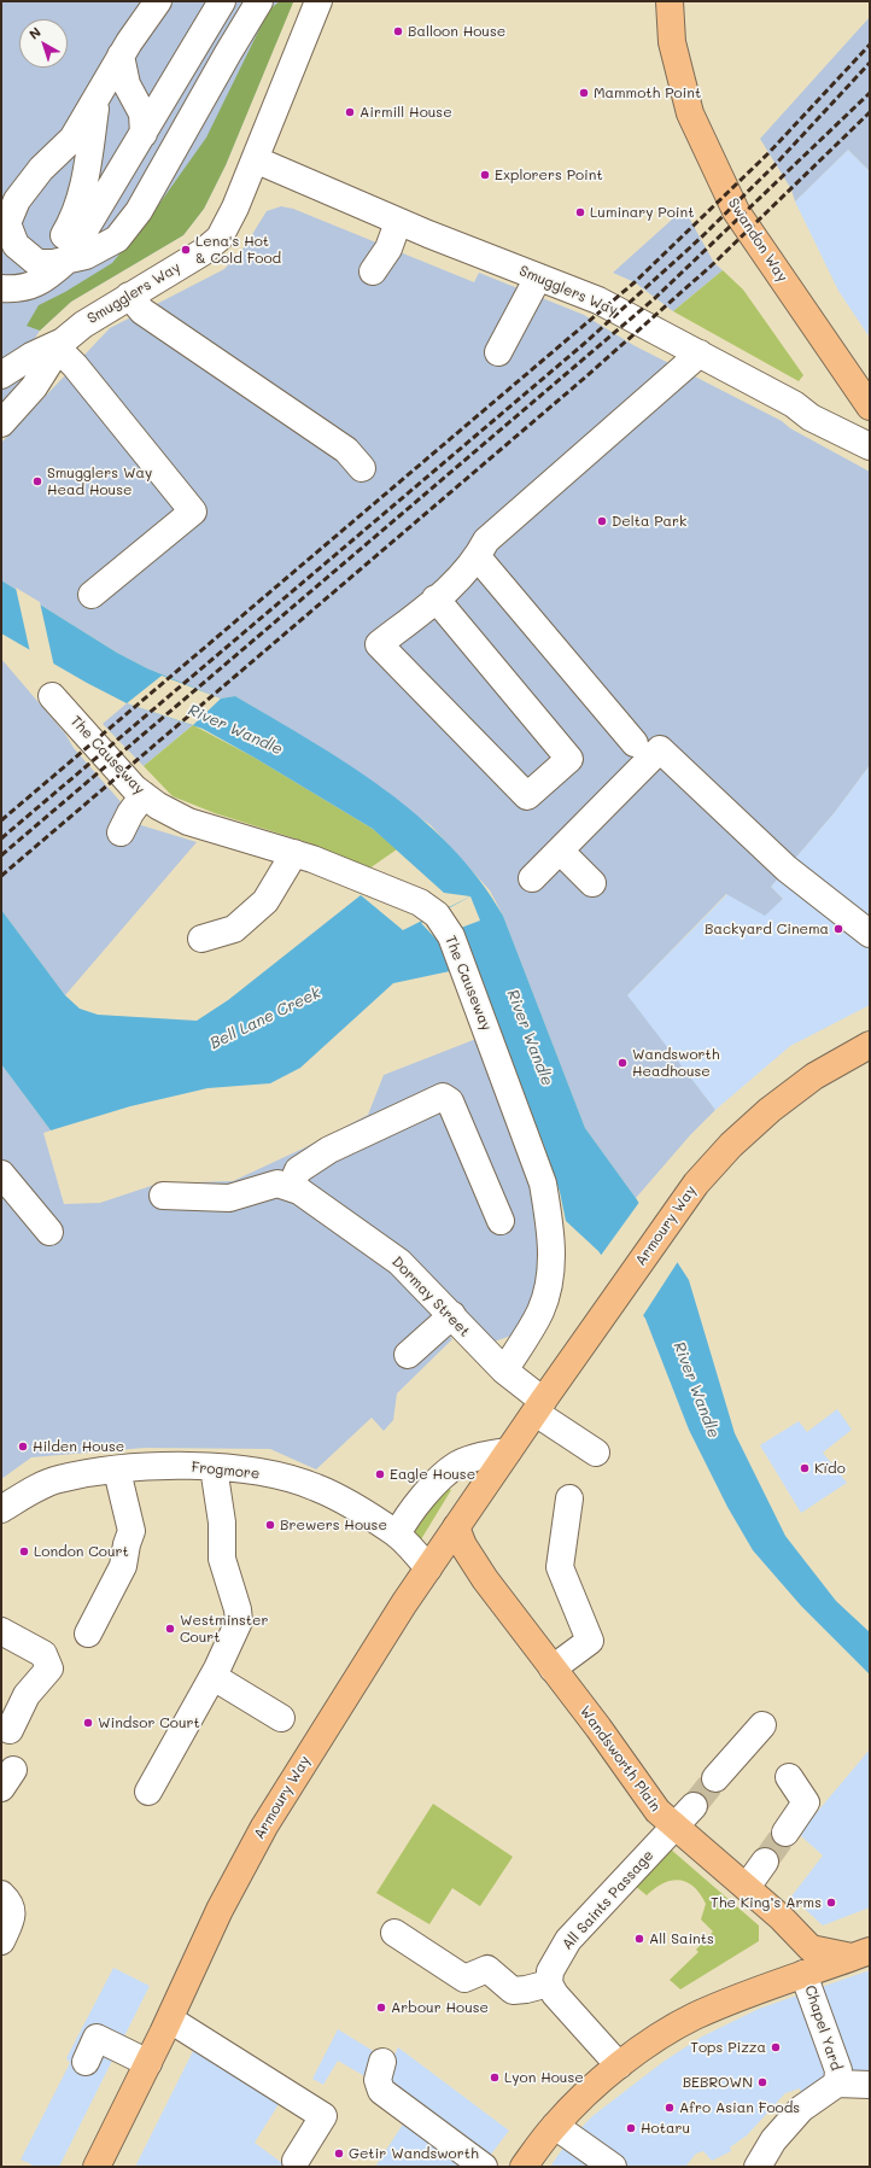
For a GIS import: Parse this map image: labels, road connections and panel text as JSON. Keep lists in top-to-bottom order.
{
  "streets": {
    "main road": ["Swandon Way", "Armoury Way", "Wandsworth Plain"],
    "street": [
      "Smugglers Way",
      "The Causeway",
      "Dormay Street",
      "Frogmore",
      "All Saints Passage",
      "Chapel Yard"
    ]
  },
  "crossings": [
    ["The Causeway", "Dormay Street"],
    ["Armoury Way", "Dormay Street"],
    ["Armoury Way", "Frogmore"],
    ["Armoury Way", "Wandsworth Plain"],
    ["Wandsworth Plain", "All Saints Passage"]
  ],
  "water": ["River Wandle", "Bell Lane Creek"],
  "places": [
    "Balloon House",
    "Mammoth Point",
    "Airmill House",
    "Explorers Point",
    "Luminary Point",
    "Lena's Hot & Cold Food",
    "Smugglers Way Head House",
    "Delta Park",
    "Backyard Cinema",
    "Wandsworth Headhouse",
    "Hilden House",
    "Kïdo",
    "Eagle House",
    "Brewers House",
    "London Court",
    "Westminster Court",
    "Windsor Court",
    "The King’s Arms",
    "All Saints",
    "Arbour House",
    "Tops Pizza",
    "Lyon House",
    "BEBROWN",
    "Afro Asian Foods",
    "Hotaru",
    "Getir Wandsworth"
  ],
  "north": "top left"
}
